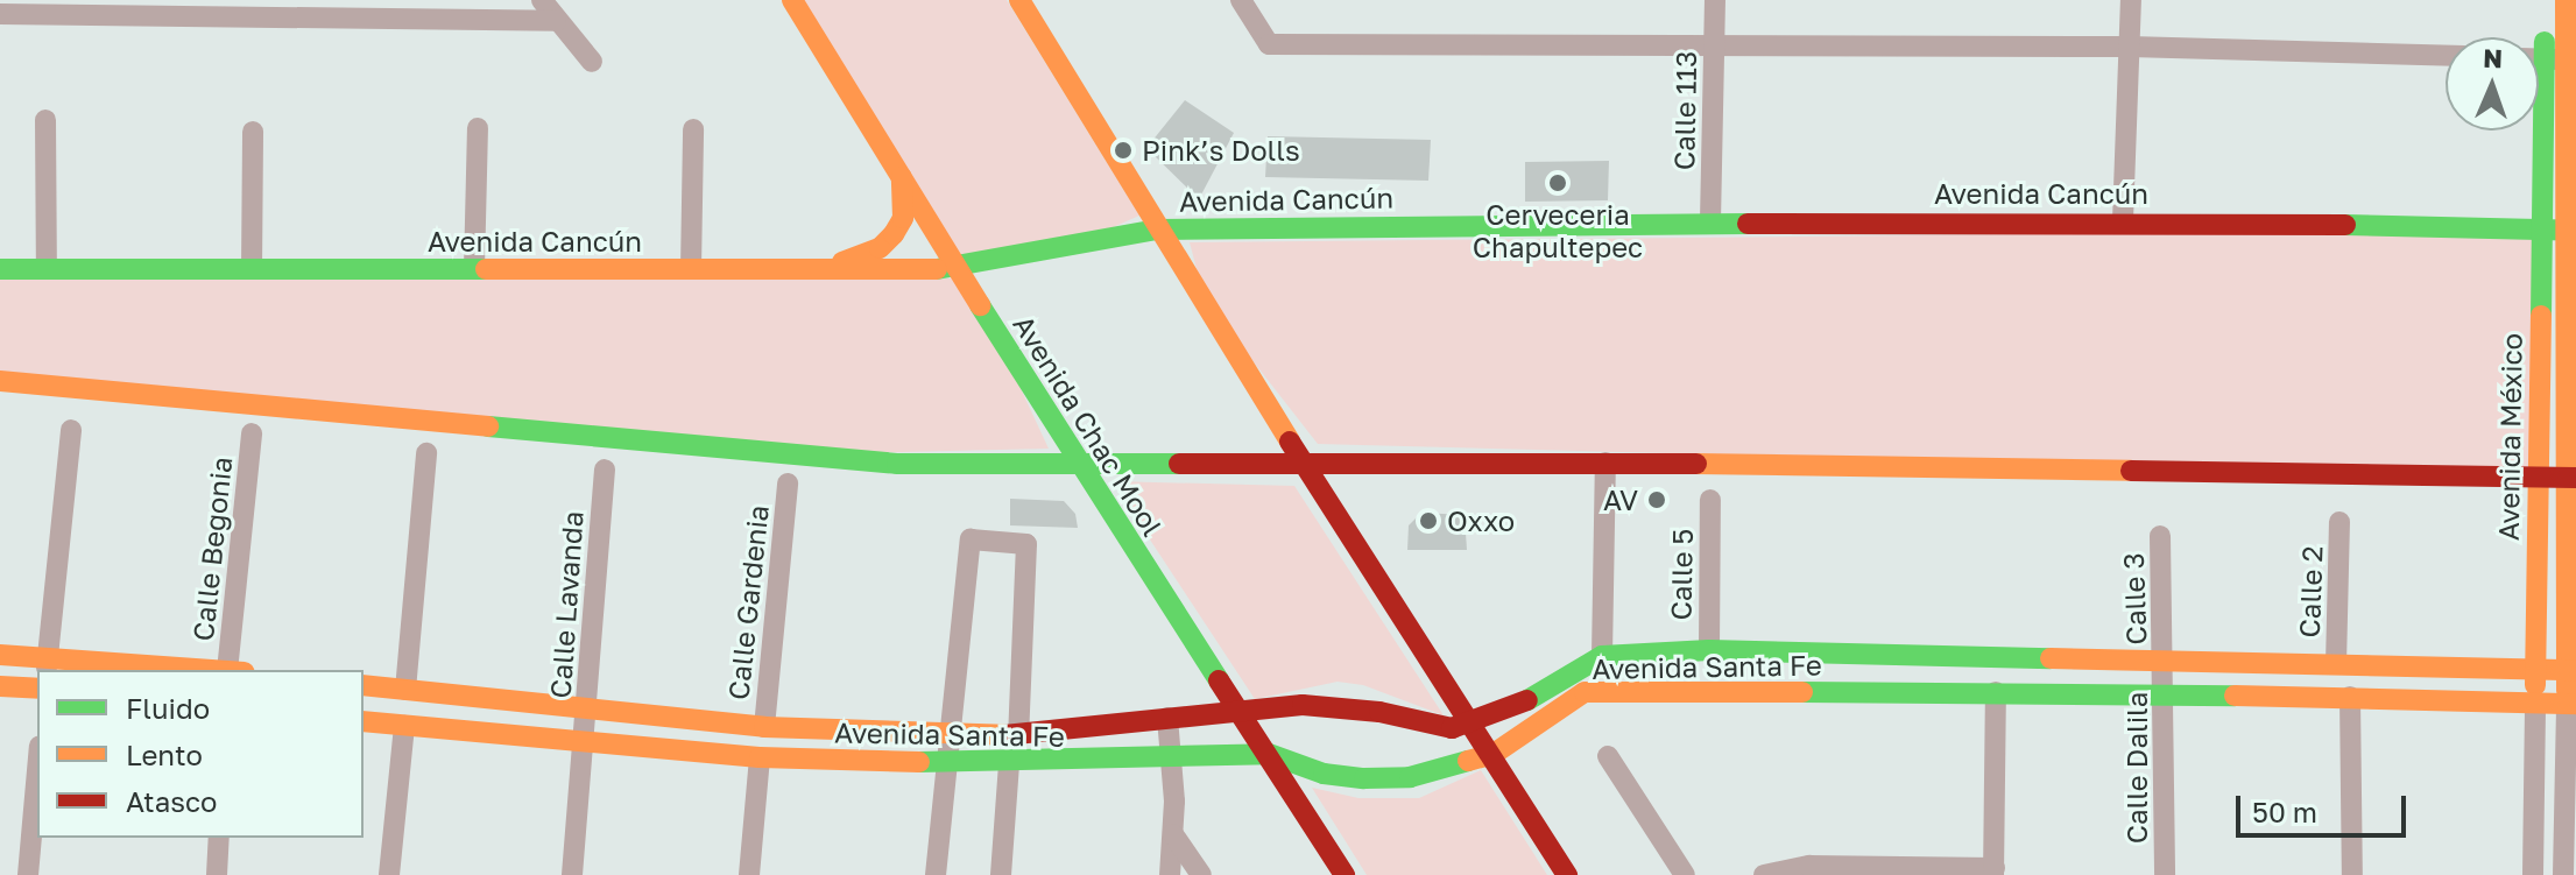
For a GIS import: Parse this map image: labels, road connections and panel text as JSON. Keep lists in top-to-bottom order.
{
  "streets": {
    "main road": [
      "Avenida Cancún",
      "Avenida Chac Mool",
      "Avenida México",
      "Avenida Santa Fe"
    ],
    "street": [
      "Calle 113",
      "Calle Begonia",
      "Calle 5",
      "Calle 2",
      "Calle 3",
      "Calle Gardenia",
      "Calle Lavanda",
      "Calle Dalila"
    ]
  },
  "crossings": [
    ["Calle 113", "Avenida Cancún"],
    ["Avenida Cancún", "Avenida Chac Mool"],
    ["Avenida Cancún", "Avenida México"],
    ["Avenida Chac Mool", "Avenida Santa Fe"],
    ["Avenida México", "Avenida Santa Fe"],
    ["Calle 5", "Avenida Santa Fe"],
    ["Calle 2", "Avenida Santa Fe"],
    ["Calle 3", "Avenida Santa Fe"],
    ["Calle 3", "Calle Dalila"],
    ["Calle Gardenia", "Avenida Santa Fe"],
    ["Calle Lavanda", "Avenida Santa Fe"],
    ["Avenida Santa Fe", "Calle Dalila"]
  ],
  "places": [
    "Pink’s Dolls",
    "Cerveceria Chapultepec",
    "AV",
    "Oxxo"
  ],
  "legend": ["Fluido", "Lento", "Atasco"],
  "scale_bar": "50 m",
  "north": "top"
}
